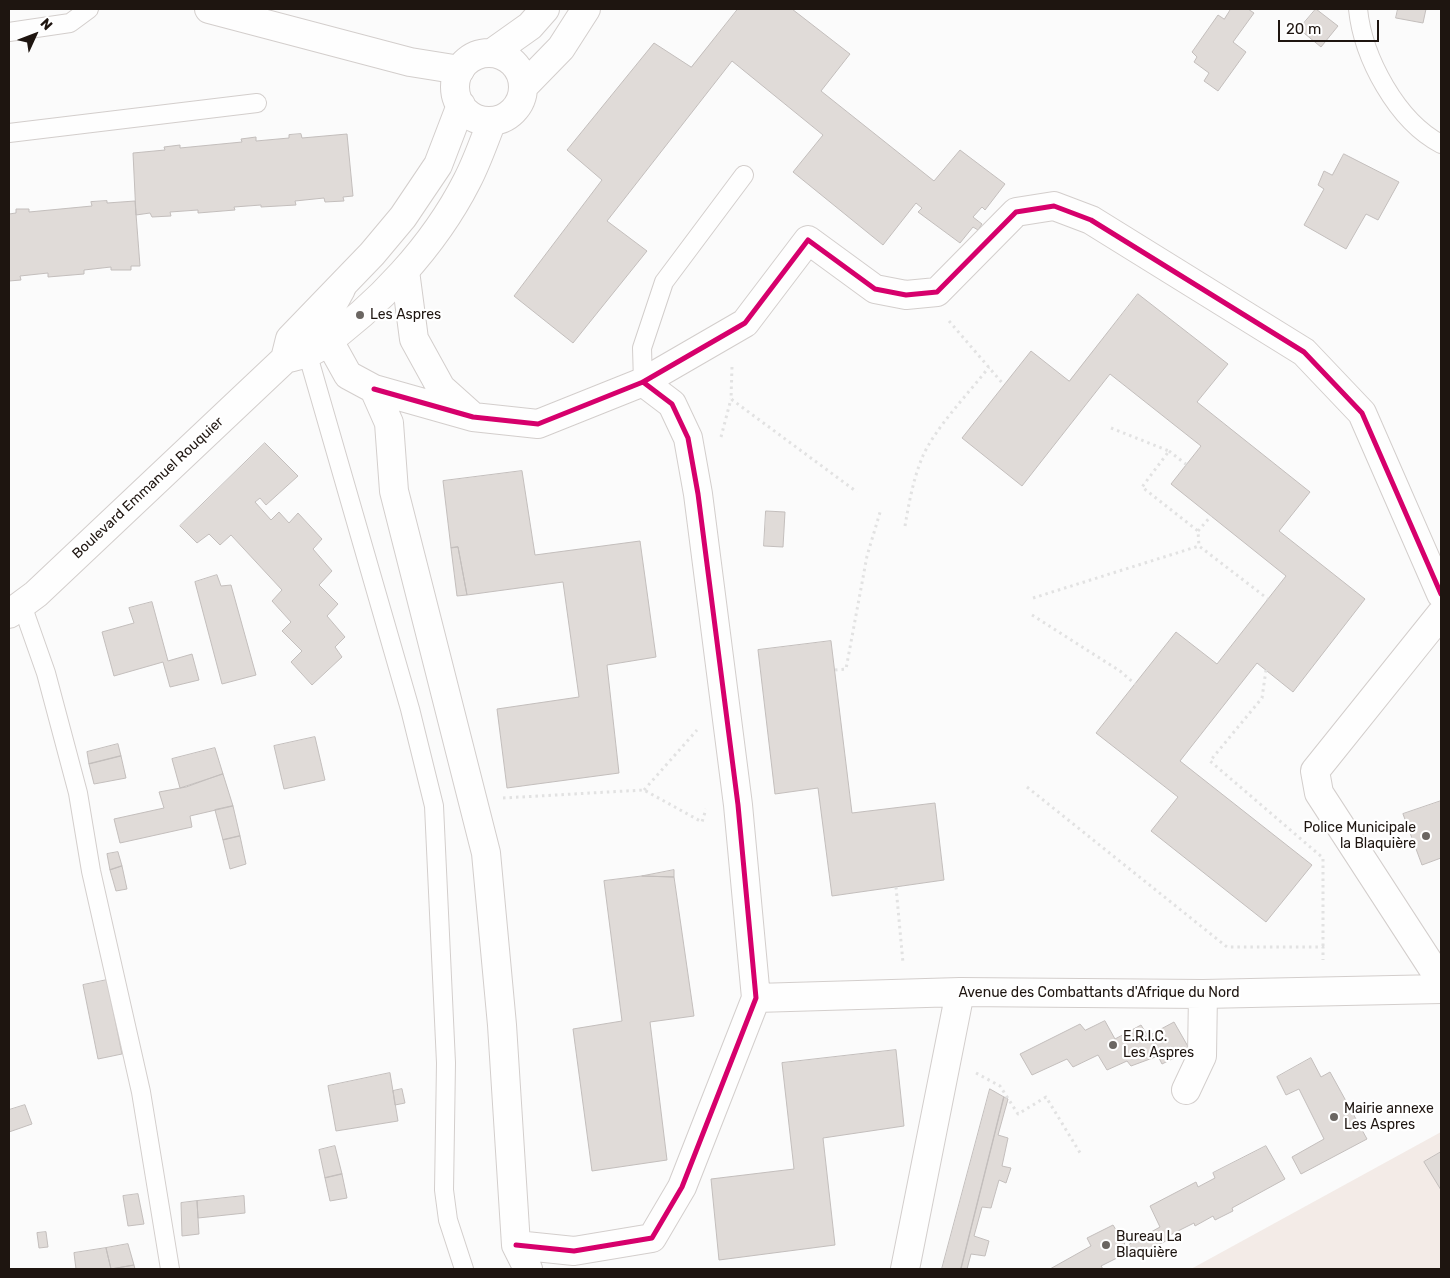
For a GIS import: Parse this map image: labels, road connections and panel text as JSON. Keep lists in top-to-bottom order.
{
  "streets": {
    "street": ["Boulevard Emmanuel Rouquier", "Avenue des Combattants d'Afrique du Nord"]
  },
  "places": [
    "Les Aspres",
    "Police Municipale la Blaquière",
    "E.R.I.C. Les Aspres",
    "Mairie annexe Les Aspres",
    "Bureau La Blaquière"
  ],
  "scale_bar": "20 m",
  "north": "top right"
}
